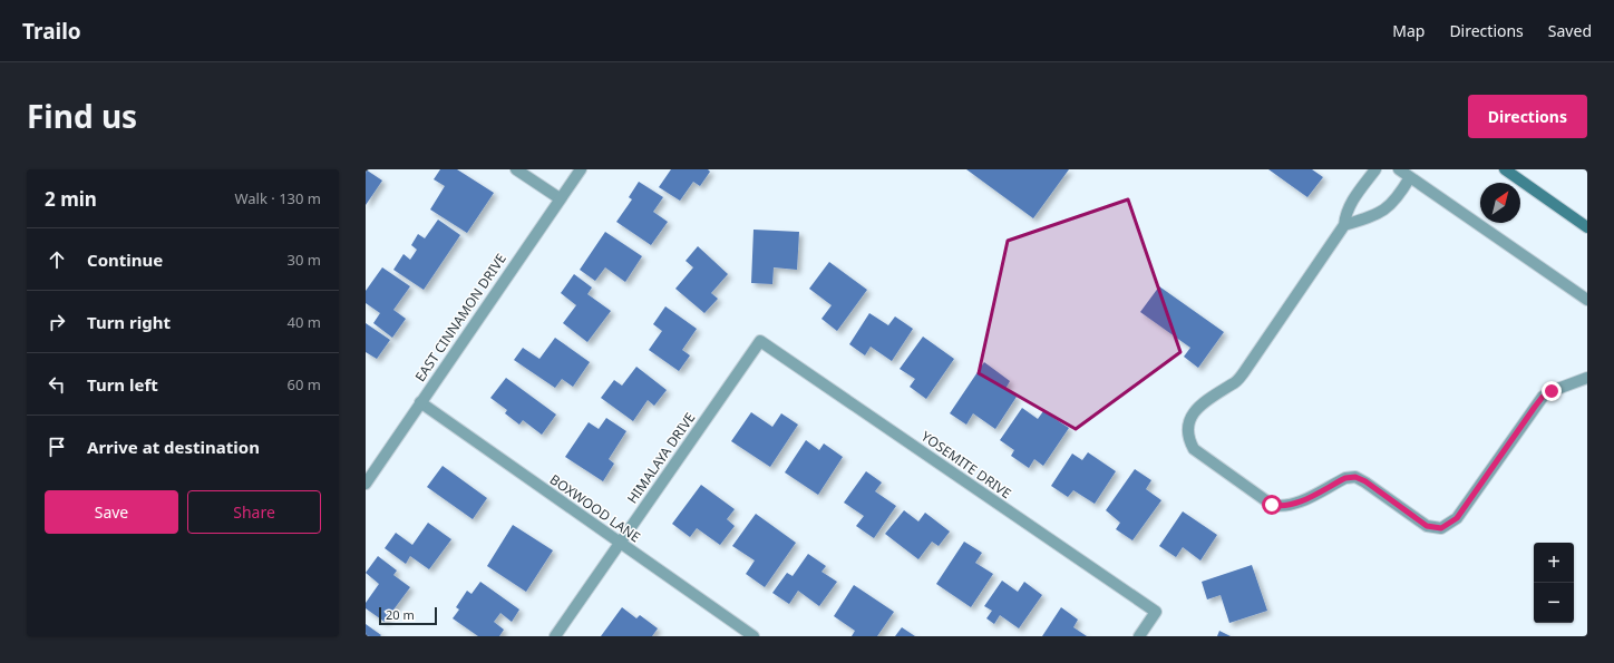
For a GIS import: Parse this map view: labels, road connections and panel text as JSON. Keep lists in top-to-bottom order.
{
  "streets": {
    "street": [
      "EAST CINNAMON DRIVE",
      "HIMALAYA DRIVE",
      "YOSEMITE DRIVE",
      "BOXWOOD LANE"
    ]
  },
  "crossings": [
    ["EAST CINNAMON DRIVE", "BOXWOOD LANE"],
    ["HIMALAYA DRIVE", "YOSEMITE DRIVE"],
    ["HIMALAYA DRIVE", "BOXWOOD LANE"]
  ],
  "scale_bar": "20 m",
  "north": "top right",
  "page": {
    "header": "Trailo",
    "nav": ["Map", "Directions", "Saved"],
    "title": "Find us",
    "buttons": [
      "Directions",
      ["Save", "Share"]
    ],
    "heading": ["2 min", "Walk · 130 m"],
    "list": [
      ["Continue", "30 m"],
      ["Turn right", "40 m"],
      ["Turn left", "60 m"],
      "Arrive at destination"
    ],
    "map_buttons": ["+", "−"],
    "scale": "20 m"
  }
}
